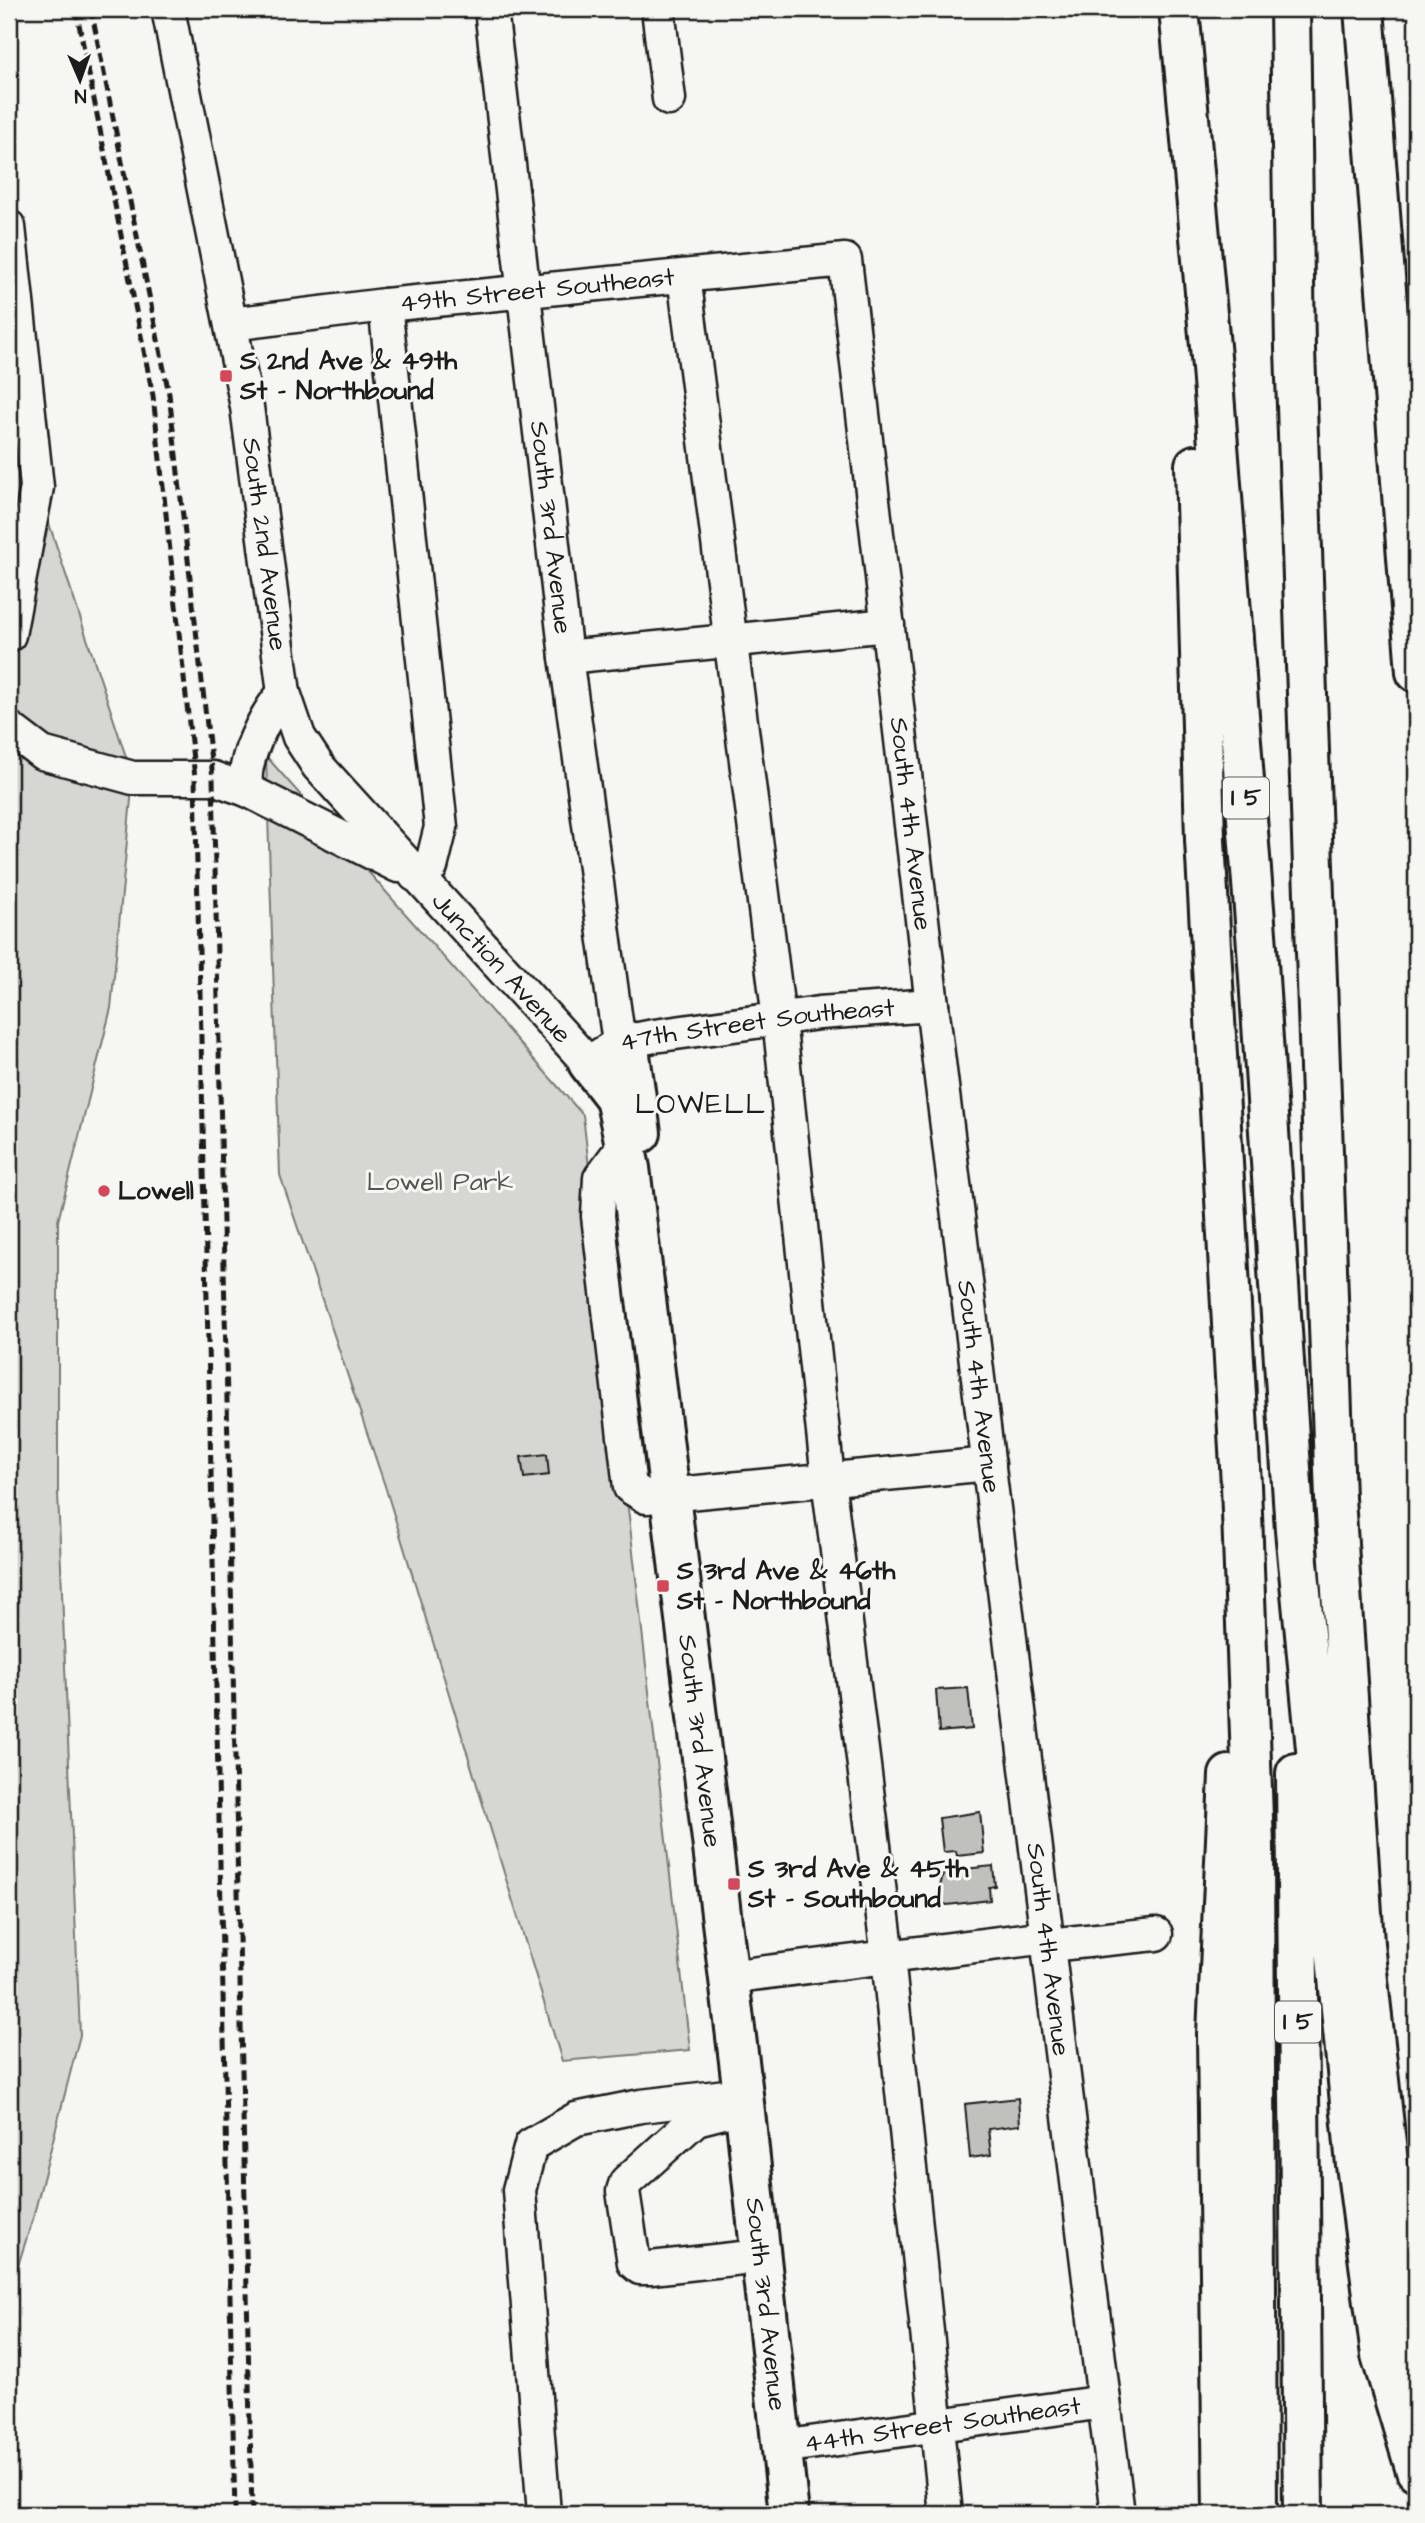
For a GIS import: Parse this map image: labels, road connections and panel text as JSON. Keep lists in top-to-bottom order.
{
  "streets": {
    "main road": ["South 3rd Avenue", "I 5"],
    "street": [
      "49th Street Southeast",
      "South 2nd Avenue",
      "South 4th Avenue",
      "Junction Avenue",
      "47th Street Southeast",
      "44th Street Southeast"
    ]
  },
  "crossings": [
    ["49th Street Southeast", "South 3rd Avenue"],
    ["49th Street Southeast", "South 2nd Avenue"],
    ["49th Street Southeast", "South 4th Avenue"],
    ["South 3rd Avenue", "Junction Avenue"],
    ["South 3rd Avenue", "47th Street Southeast"],
    ["South 3rd Avenue", "44th Street Southeast"],
    ["South 2nd Avenue", "Junction Avenue"],
    ["South 4th Avenue", "47th Street Southeast"],
    ["South 4th Avenue", "44th Street Southeast"],
    ["Junction Avenue", "47th Street Southeast"]
  ],
  "districts": ["LOWELL"],
  "parks": ["Lowell Park"],
  "places": {
    "transit": ["S 2nd Ave & 49th St - Northbound", "S 3rd Ave & 46th St - Northbound", "S 3rd Ave & 45th St - Southbound"],
    "other": ["Lowell"]
  },
  "north": "bottom"
}
